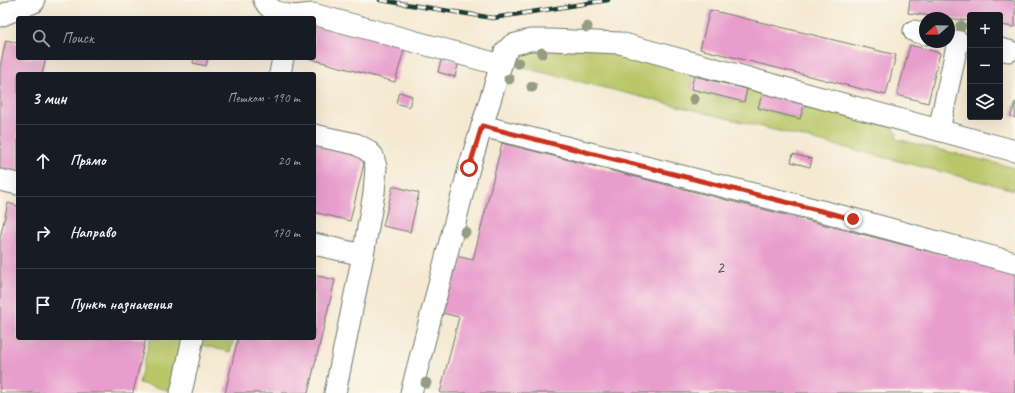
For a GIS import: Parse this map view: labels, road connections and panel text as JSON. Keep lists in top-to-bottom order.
{
  "house_numbers": ["2"],
  "north": "left",
  "page": {
    "map_buttons": ["+", "−"],
    "search": "Поиск",
    "heading": ["3 мин", "Пешком · 190 m"],
    "list": [
      ["Прямо", "20 m"],
      ["Направо", "170 m"],
      "Пункт назначения"
    ]
  }
}
